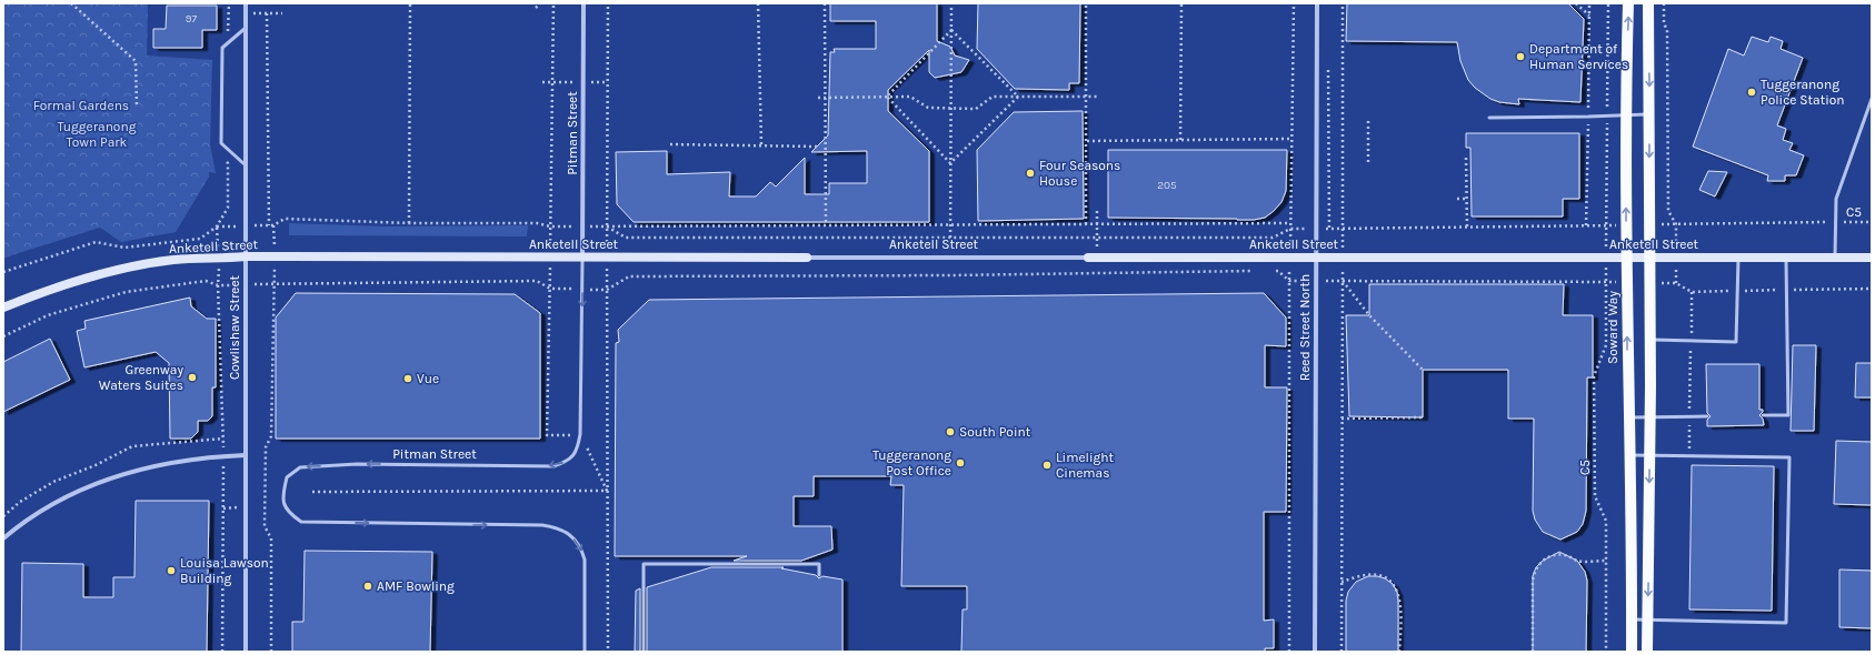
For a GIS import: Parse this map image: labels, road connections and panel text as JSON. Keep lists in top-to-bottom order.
{
  "streets": {
    "main road": ["Soward Way"],
    "street": [
      "Pitman Street",
      "Anketell Street",
      "Cowlishaw Street",
      "Reed Street North"
    ],
    "path": ["C5"]
  },
  "crossings": [
    ["Pitman Street", "Anketell Street"],
    ["Anketell Street", "Cowlishaw Street"],
    ["Anketell Street", "Reed Street North"],
    ["Anketell Street", "Soward Way"]
  ],
  "parks": ["Formal Gardens", "Tuggeranong Town Park"],
  "places": [
    "Department of Human Services",
    "Tuggeranong Police Station",
    "Four Seasons House",
    "Greenway Waters Suites",
    "Vue",
    "South Point",
    "Tuggeranong Post Office",
    "Limelight Cinemas",
    "Louisa Lawson Building",
    "AMF Bowling"
  ],
  "house_numbers": ["97", "205"]
}
